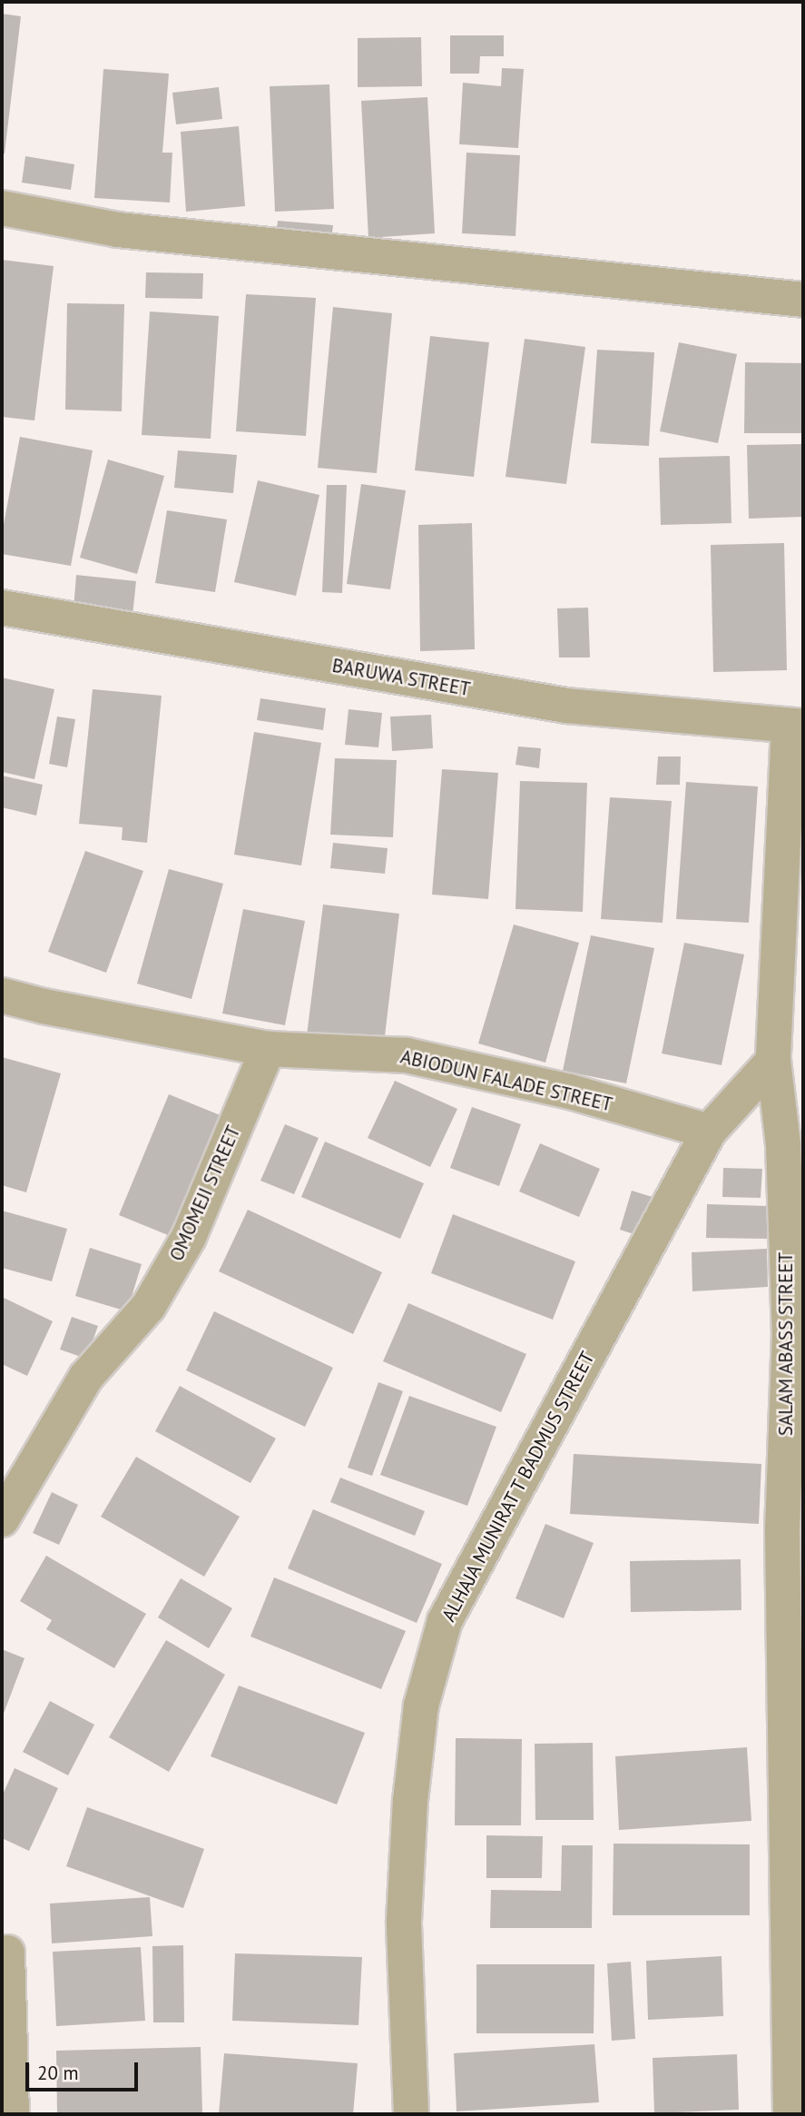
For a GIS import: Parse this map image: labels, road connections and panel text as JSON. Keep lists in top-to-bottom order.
{
  "streets": {
    "street": [
      "BARUWA STREET",
      "ABIODUN FALADE STREET",
      "OMOMEJI STREET",
      "SALAM ABASS STREET",
      "ALHAJA MUNIRAT T BADMUS STREET"
    ]
  },
  "crossings": [
    ["BARUWA STREET", "SALAM ABASS STREET"],
    ["ABIODUN FALADE STREET", "OMOMEJI STREET"],
    ["ABIODUN FALADE STREET", "ALHAJA MUNIRAT T BADMUS STREET"],
    ["SALAM ABASS STREET", "ALHAJA MUNIRAT T BADMUS STREET"]
  ],
  "scale_bar": "20 m"
}
